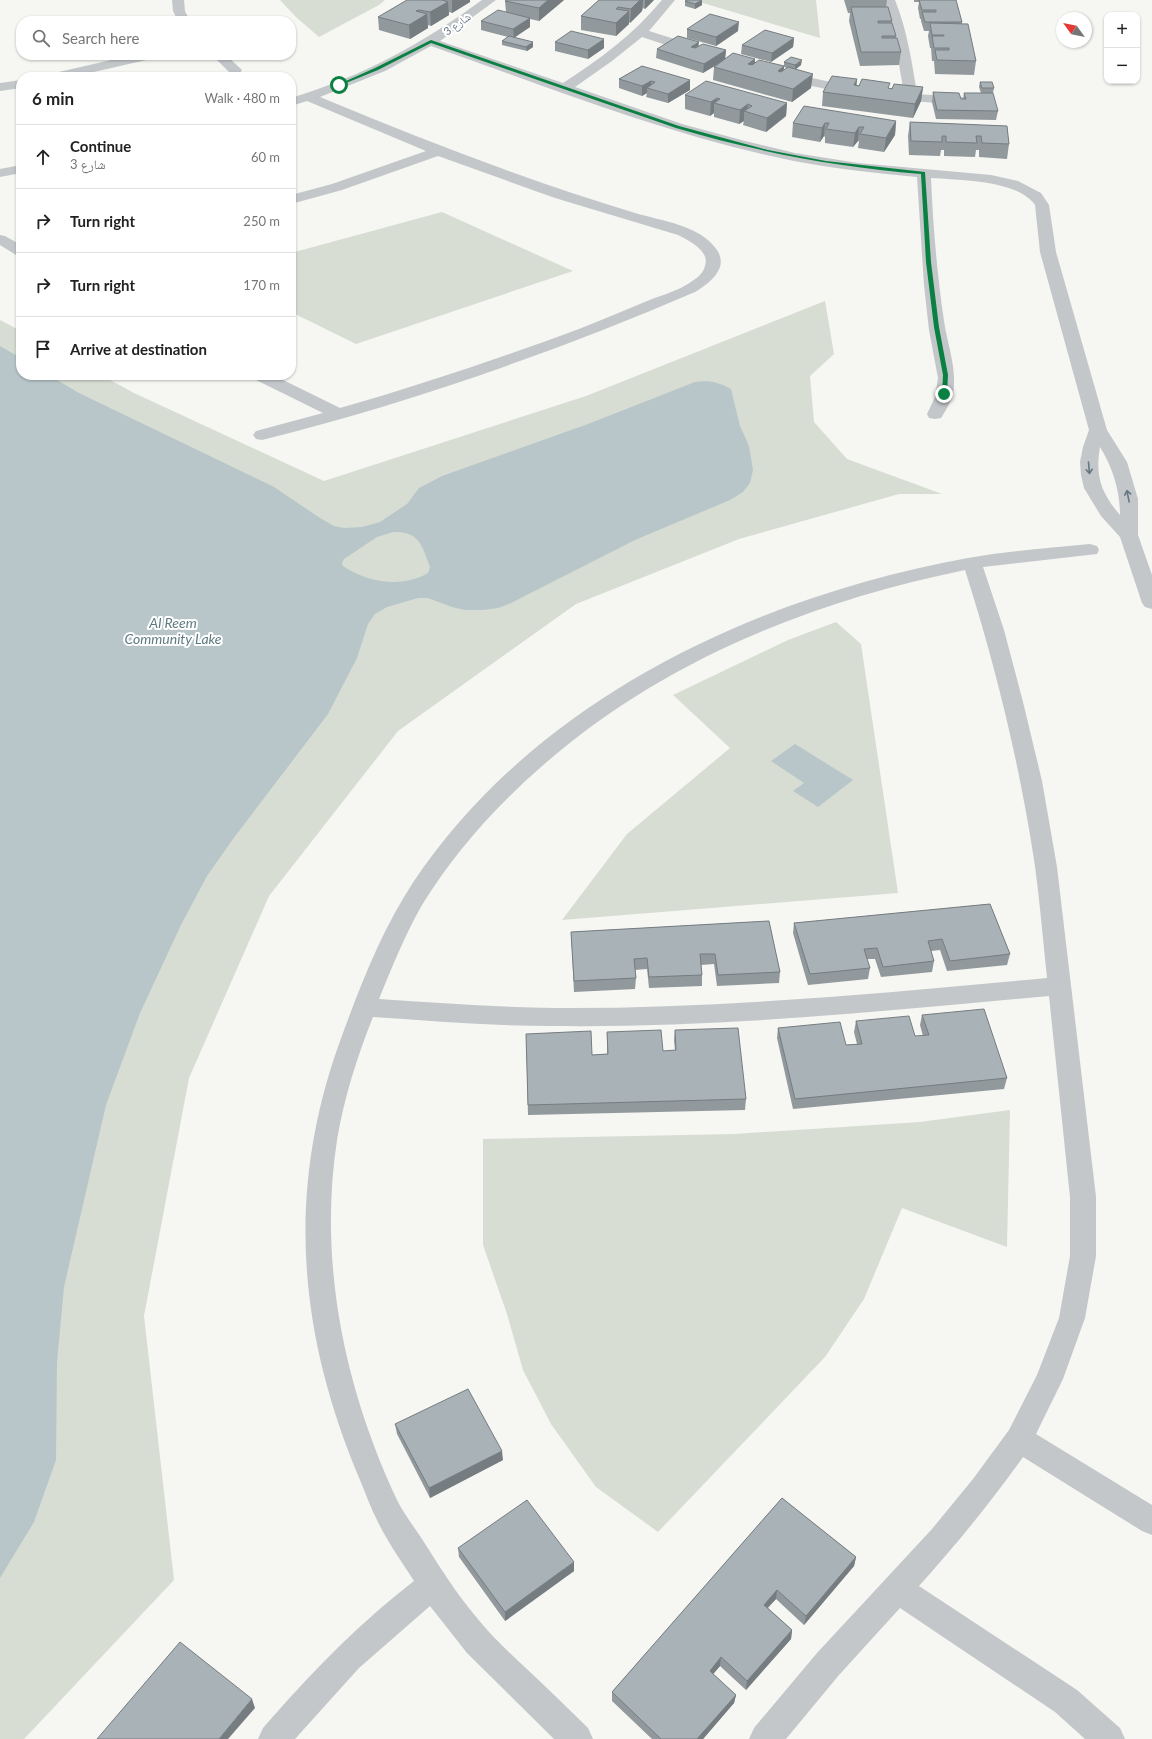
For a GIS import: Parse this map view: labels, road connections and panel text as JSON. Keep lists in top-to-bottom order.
{
  "streets": {
    "street": ["شارع 3"]
  },
  "water": ["Al Reem Community Lake"],
  "north": "top left",
  "page": {
    "map_buttons": ["+", "−"],
    "search": "Search here",
    "heading": ["6 min", "Walk · 480 m"],
    "list": [
      ["Continue", "شارع 3", "60 m"],
      ["Turn right", "250 m"],
      ["Turn right", "170 m"],
      "Arrive at destination"
    ]
  }
}
